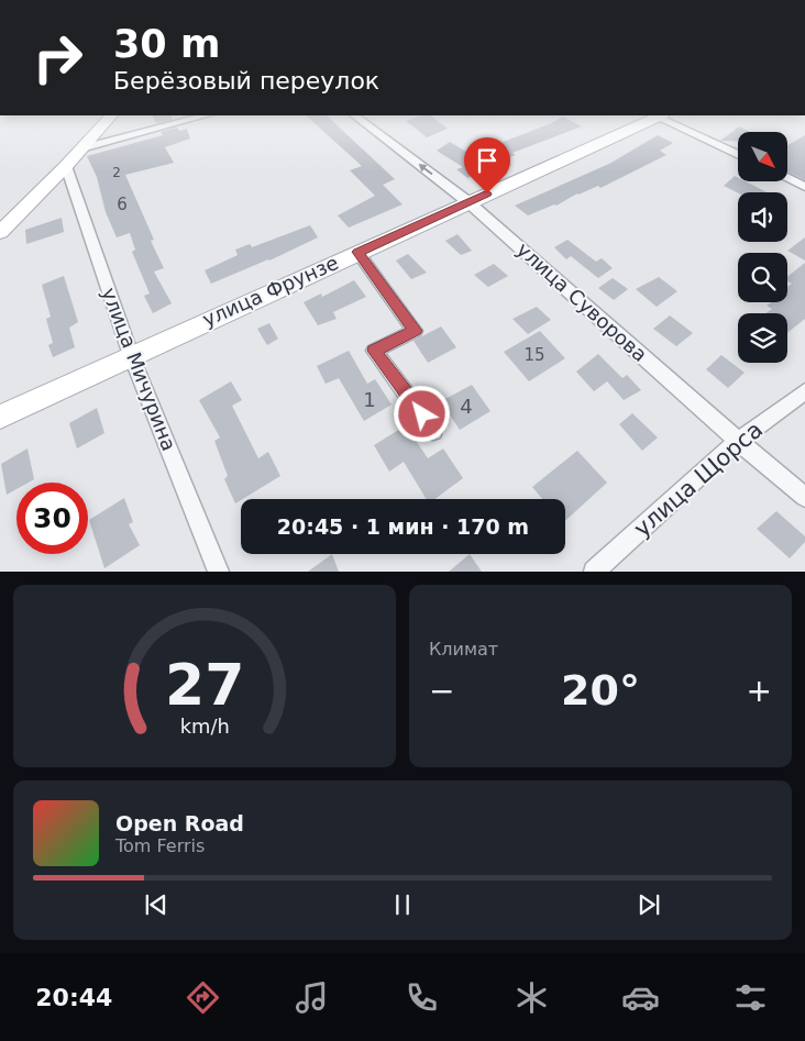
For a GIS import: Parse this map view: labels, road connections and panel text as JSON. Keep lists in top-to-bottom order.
{
  "streets": {
    "main road": ["улица Фрунзе"],
    "street": ["улица Суворова", "улица Мичурина", "улица Щорса"]
  },
  "crossings": [
    ["улица Фрунзе", "улица Суворова"],
    ["улица Фрунзе", "улица Мичурина"],
    ["улица Суворова", "улица Щорса"]
  ],
  "house_numbers": [
    "2",
    "6",
    "15",
    "1",
    "4"
  ],
  "north": "bottom right",
  "page": {
    "turn": ["30 m", "Берёзовый переулок"],
    "limit": "30",
    "trip": "20:45 · 1 мин · 170 m",
    "tile": "Климат",
    "heat": ["−", "20°", "+"],
    "song": ["Open Road", "Tom Ferris"],
    "tabs": "20:44",
    "gauge": ["27", "km/h"]
  }
}
